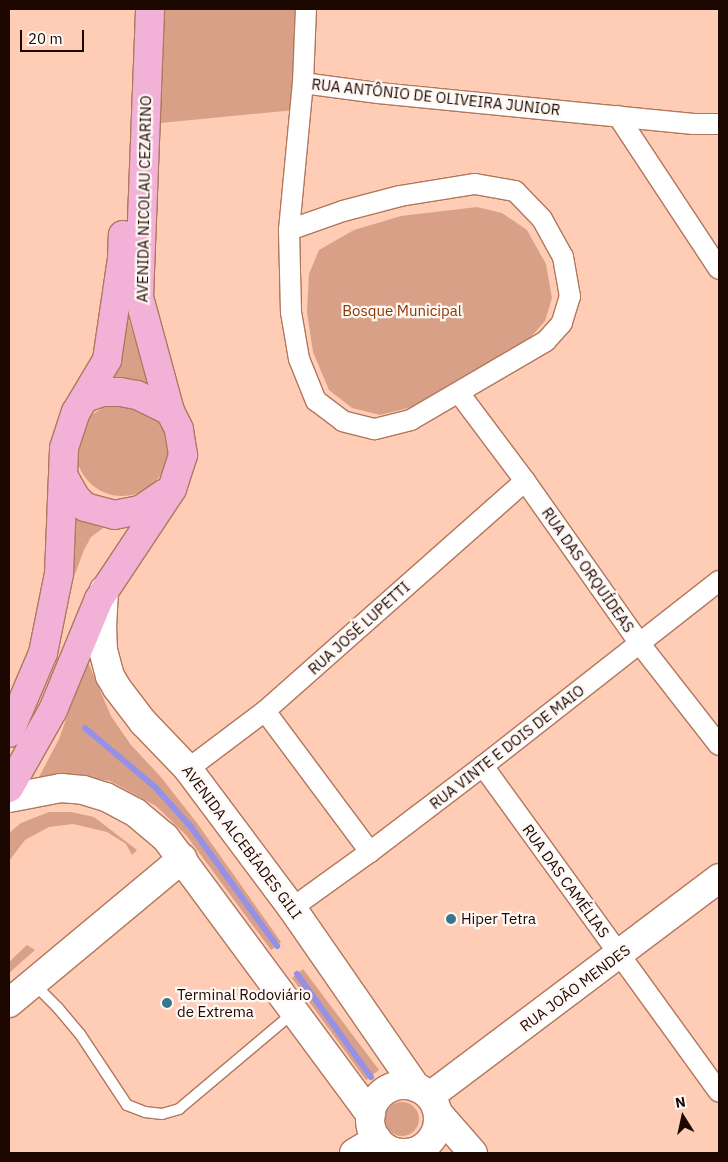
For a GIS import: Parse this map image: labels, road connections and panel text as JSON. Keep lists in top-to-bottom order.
{
  "streets": {
    "main road": ["AVENIDA NICOLAU CEZARINO"],
    "street": [
      "RUA ANTÔNIO DE OLIVEIRA JUNIOR",
      "RUA DAS ORQUÍDEAS",
      "RUA JOSÉ LUPETTI",
      "RUA VINTE E DOIS DE MAIO",
      "AVENIDA ALCEBÍADES GILI",
      "RUA DAS CAMÉLIAS",
      "RUA JOÃO MENDES"
    ]
  },
  "crossings": [
    ["RUA ANTÔNIO DE OLIVEIRA JUNIOR", "RUA DAS ORQUÍDEAS"],
    ["AVENIDA NICOLAU CEZARINO", "AVENIDA ALCEBÍADES GILI"],
    ["RUA DAS ORQUÍDEAS", "RUA JOSÉ LUPETTI"],
    ["RUA DAS ORQUÍDEAS", "RUA VINTE E DOIS DE MAIO"],
    ["RUA JOSÉ LUPETTI", "AVENIDA ALCEBÍADES GILI"],
    ["RUA VINTE E DOIS DE MAIO", "AVENIDA ALCEBÍADES GILI"],
    ["RUA VINTE E DOIS DE MAIO", "RUA DAS CAMÉLIAS"],
    ["AVENIDA ALCEBÍADES GILI", "RUA JOÃO MENDES"],
    ["RUA DAS CAMÉLIAS", "RUA JOÃO MENDES"]
  ],
  "parks": ["Bosque Municipal"],
  "places": ["Hiper Tetra", "Terminal Rodoviário de Extrema"],
  "scale_bar": "20 m",
  "north": "top"
}
